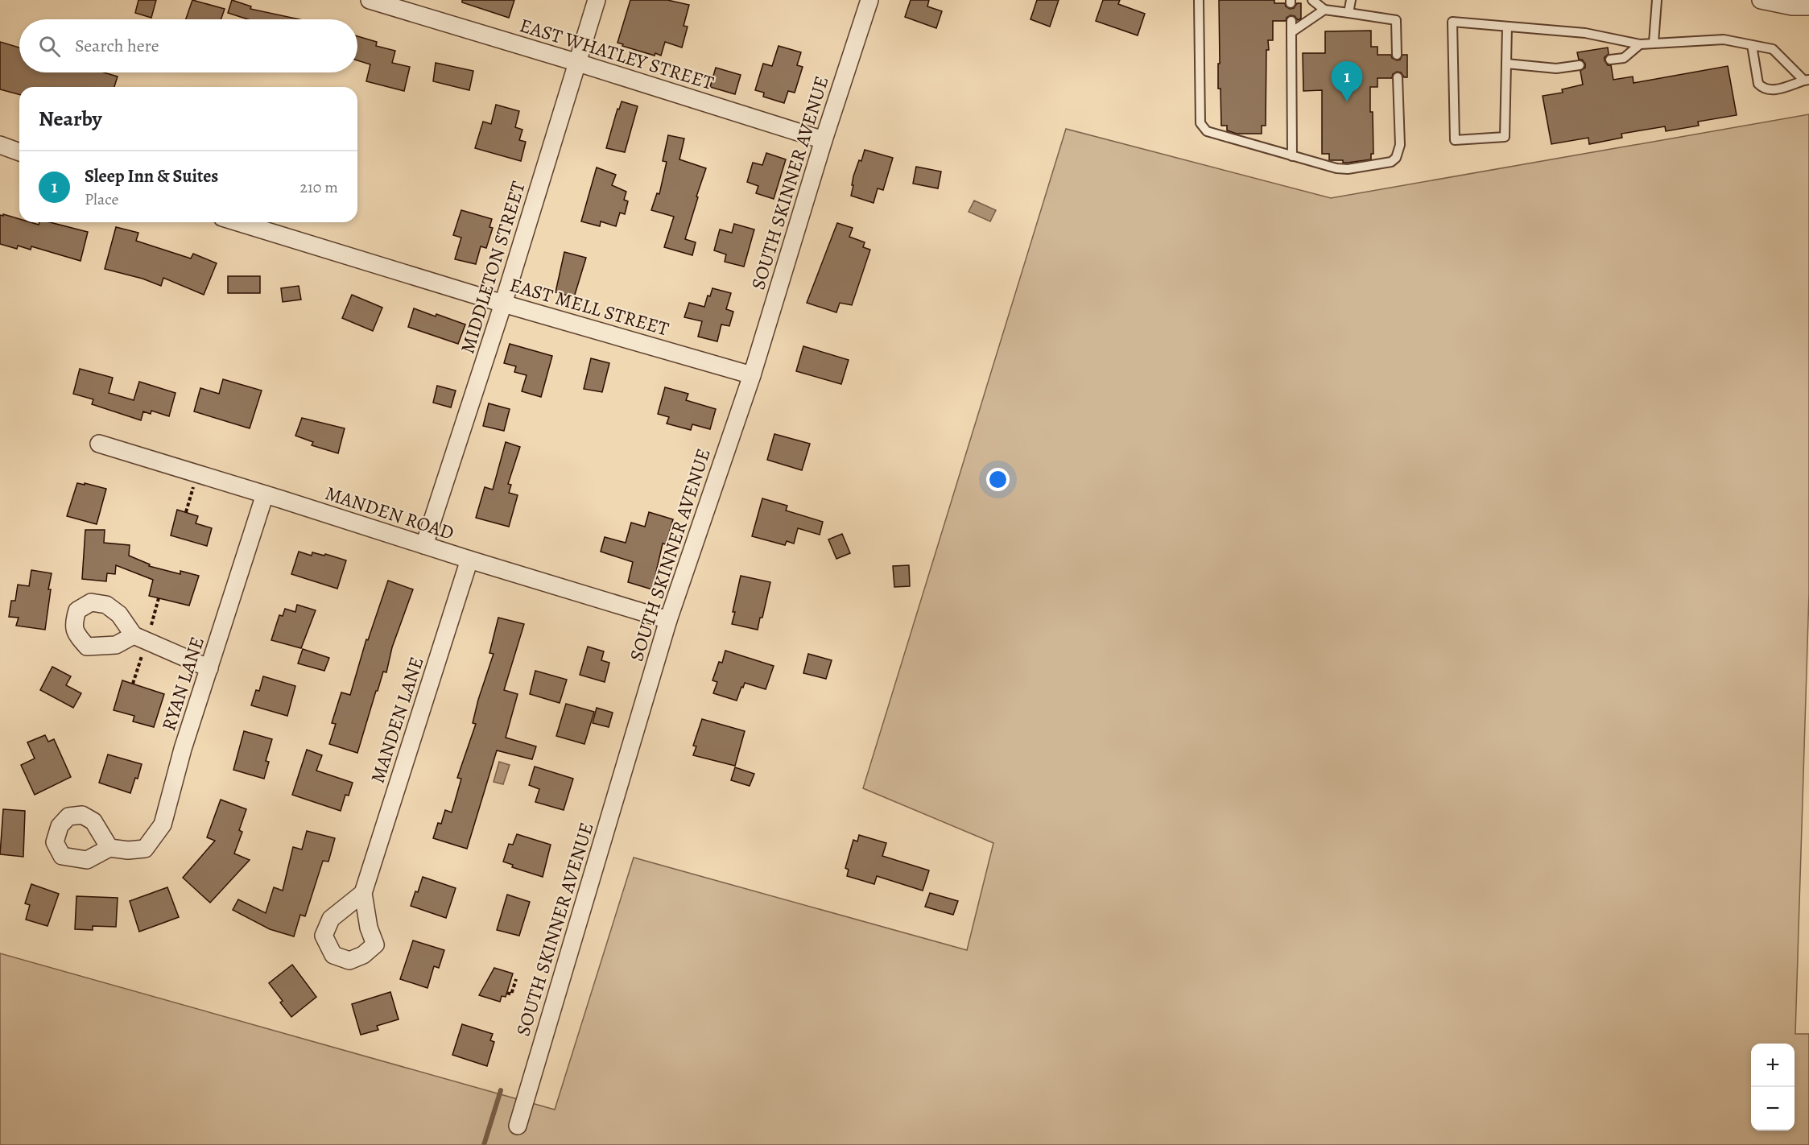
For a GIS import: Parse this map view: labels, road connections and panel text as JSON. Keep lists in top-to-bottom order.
{
  "streets": {
    "street": [
      "EAST WHATLEY STREET",
      "SOUTH SKINNER AVENUE",
      "MIDDLETON STREET",
      "EAST MELL STREET",
      "MANDEN ROAD",
      "RYAN LANE",
      "MANDEN LANE"
    ]
  },
  "crossings": [
    ["EAST WHATLEY STREET", "SOUTH SKINNER AVENUE"],
    ["EAST WHATLEY STREET", "MIDDLETON STREET"],
    ["SOUTH SKINNER AVENUE", "EAST MELL STREET"],
    ["SOUTH SKINNER AVENUE", "MANDEN ROAD"],
    ["MIDDLETON STREET", "EAST MELL STREET"],
    ["MIDDLETON STREET", "MANDEN ROAD"],
    ["MANDEN ROAD", "RYAN LANE"],
    ["MANDEN ROAD", "MANDEN LANE"]
  ],
  "page": {
    "search": "Search here",
    "pins": "1",
    "heading": "Nearby",
    "list": [
      {
        "mark": "1",
        "name": "Sleep Inn & Suites",
        "note": "Place",
        "value": "210 m"
      }
    ],
    "map_buttons": ["+", "−"]
  }
}
